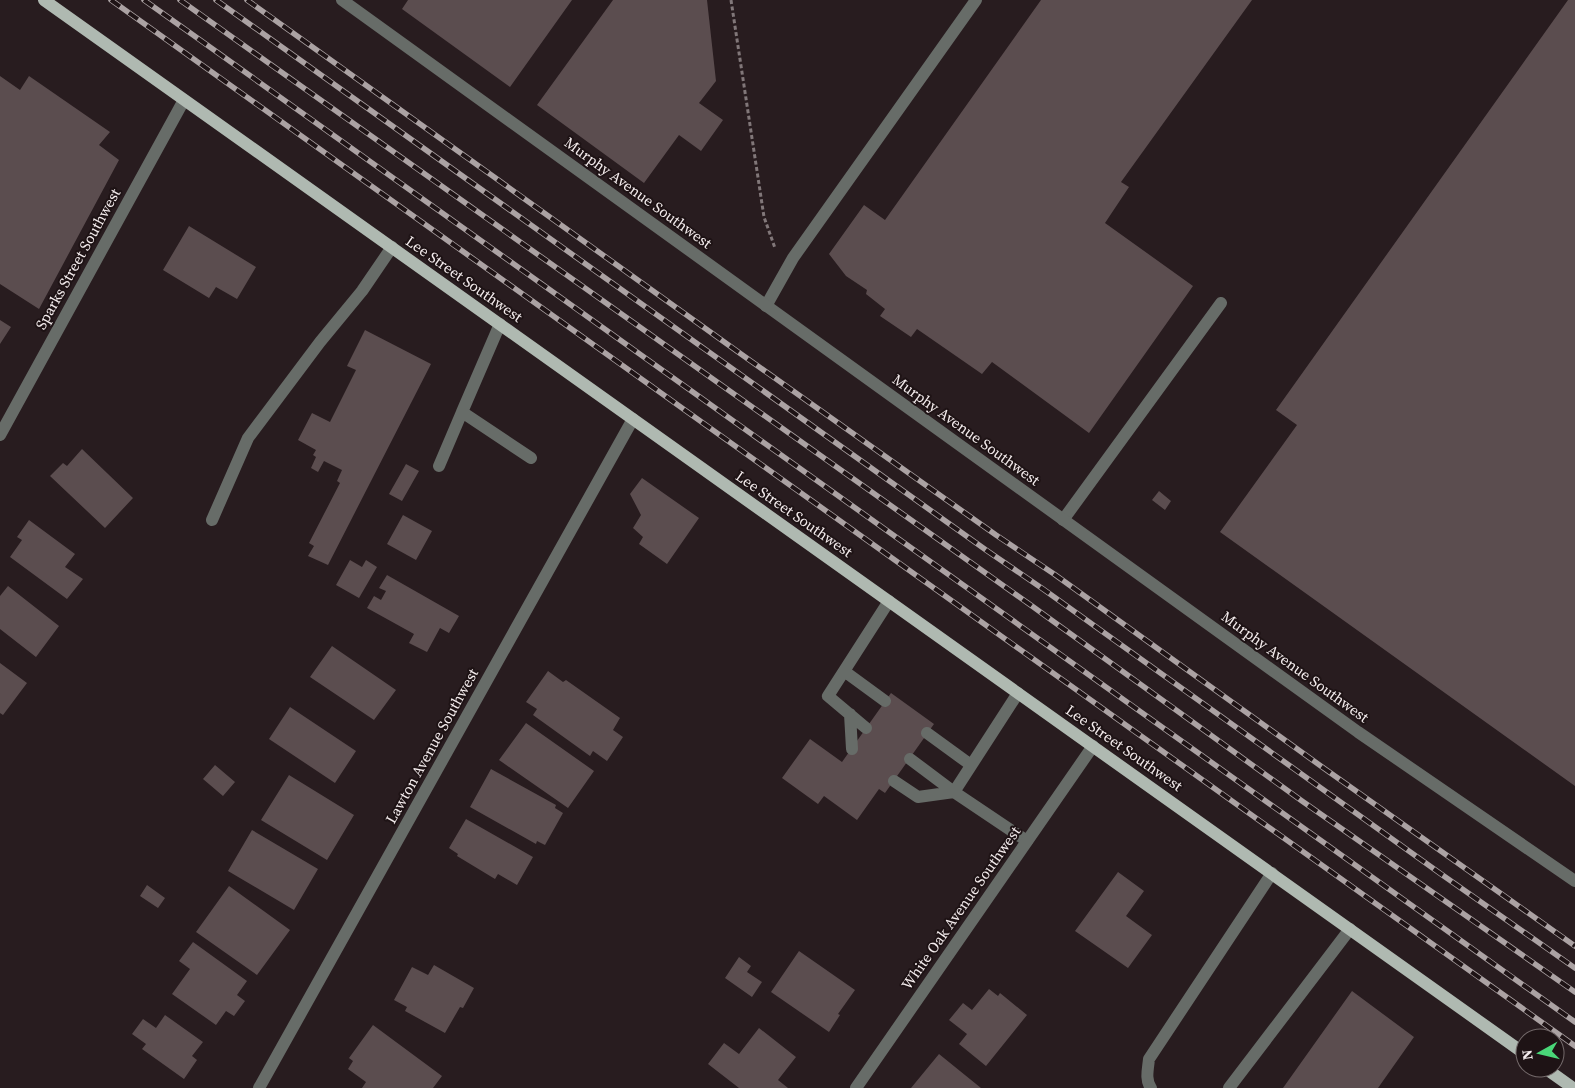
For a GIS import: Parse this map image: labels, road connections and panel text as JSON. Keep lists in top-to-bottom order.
{
  "streets": {
    "main road": ["Lee Street Southwest"],
    "street": [
      "Murphy Avenue Southwest",
      "Sparks Street Southwest",
      "Lawton Avenue Southwest",
      "White Oak Avenue Southwest"
    ]
  },
  "crossings": [
    ["Sparks Street Southwest", "Lee Street Southwest"],
    ["Lee Street Southwest", "Lawton Avenue Southwest"],
    ["Lee Street Southwest", "White Oak Avenue Southwest"]
  ],
  "north": "left"
}
